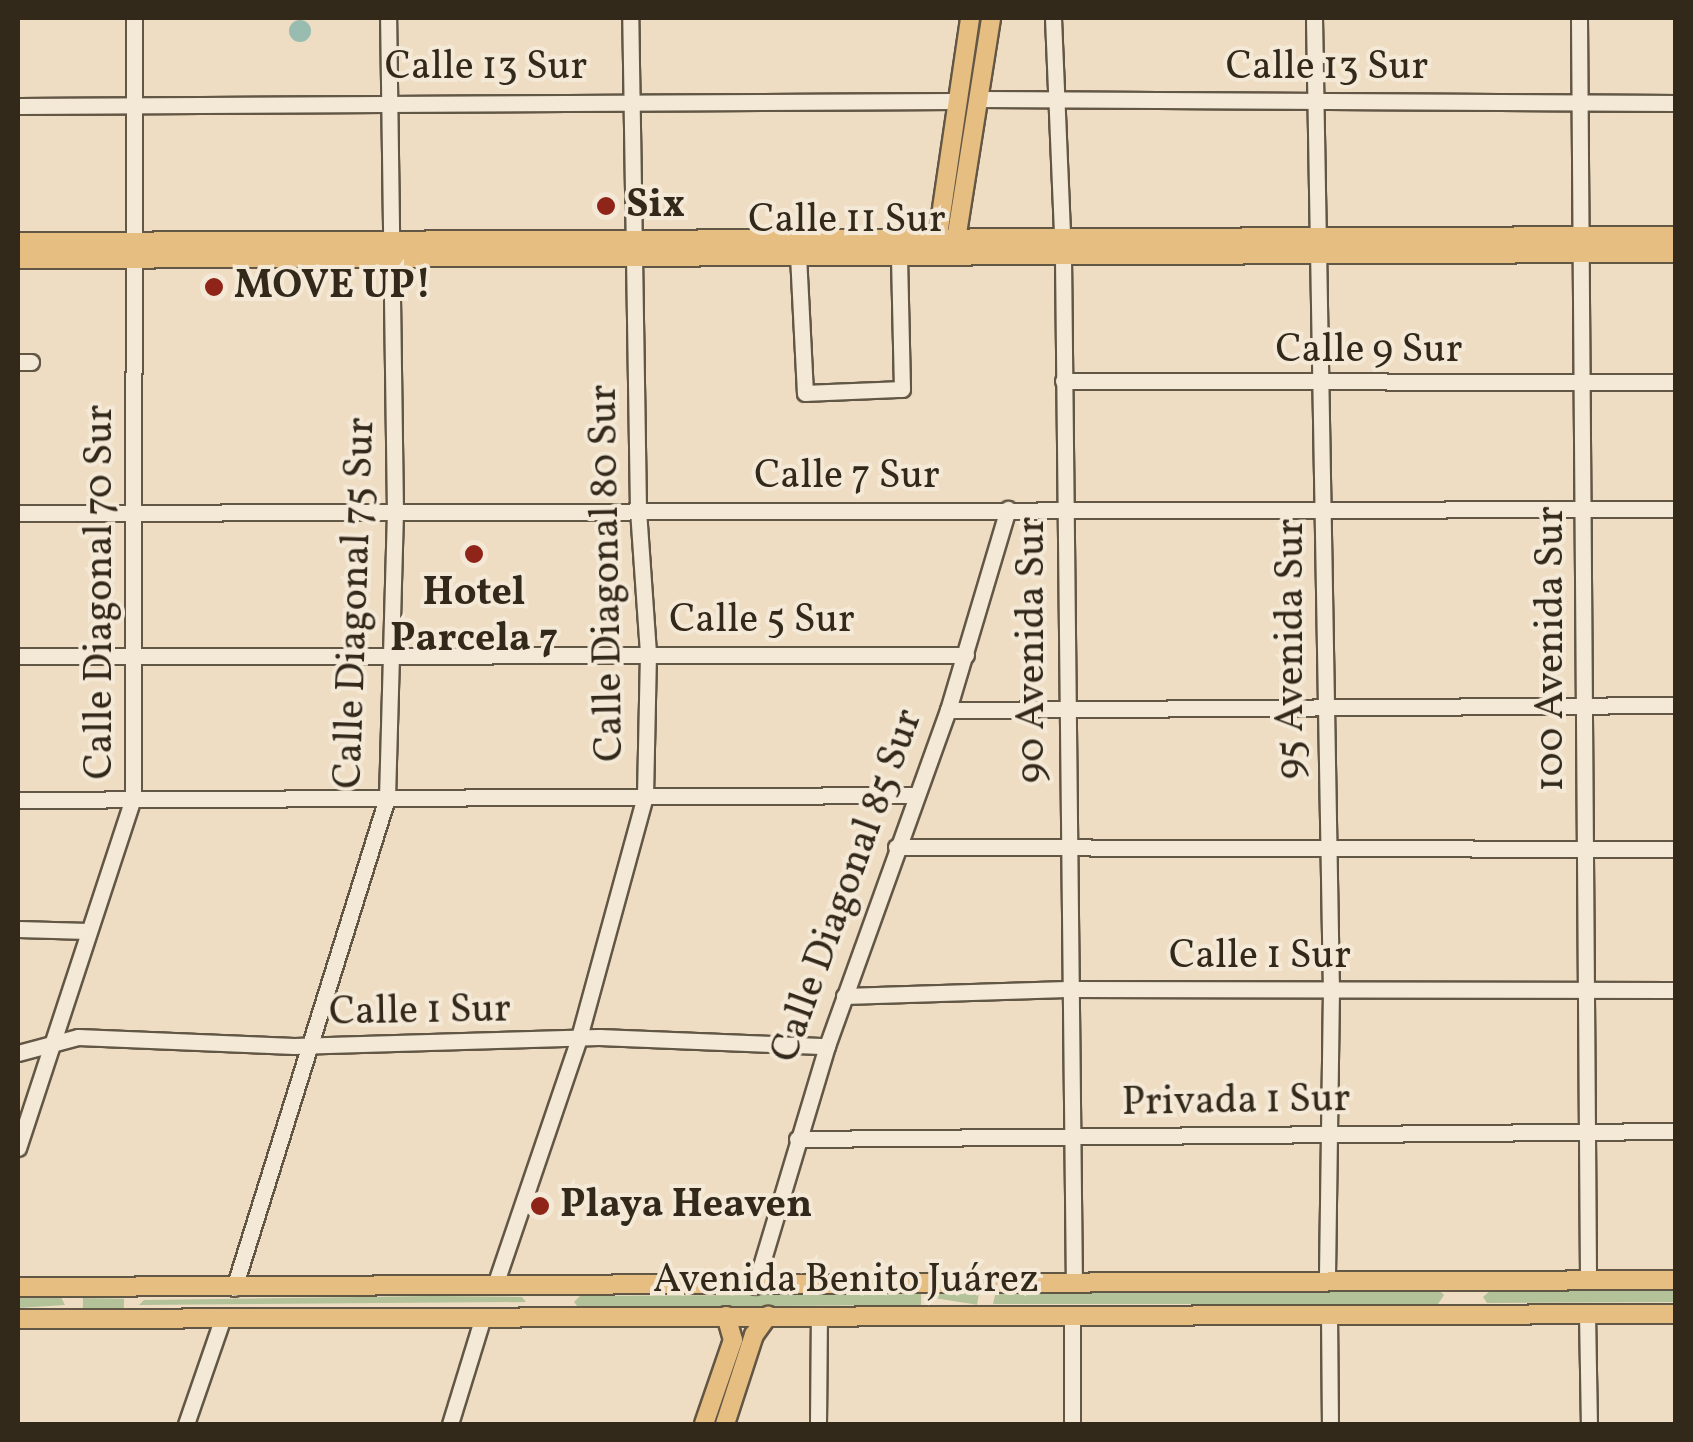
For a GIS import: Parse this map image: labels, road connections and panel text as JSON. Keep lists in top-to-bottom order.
{
  "streets": {
    "main road": ["Calle 11 Sur", "Avenida Benito Juárez"],
    "street": [
      "Calle 13 Sur",
      "Calle 9 Sur",
      "Calle 7 Sur",
      "Calle Diagonal 80 Sur",
      "Calle Diagonal 70 Sur",
      "Calle Diagonal 75 Sur",
      "Calle 5 Sur",
      "95 Avenida Sur",
      "100 Avenida Sur",
      "90 Avenida Sur",
      "Calle Diagonal 85 Sur",
      "Calle 1 Sur",
      "Privada 1 Sur"
    ]
  },
  "crossings": [
    ["Calle 13 Sur", "Calle Diagonal 80 Sur"],
    ["Calle 13 Sur", "Calle Diagonal 70 Sur"],
    ["Calle 13 Sur", "Calle Diagonal 75 Sur"],
    ["Calle 13 Sur", "95 Avenida Sur"],
    ["Calle 13 Sur", "100 Avenida Sur"],
    ["Calle 13 Sur", "90 Avenida Sur"],
    ["Calle 11 Sur", "Calle Diagonal 80 Sur"],
    ["Calle 11 Sur", "Calle Diagonal 70 Sur"],
    ["Calle 11 Sur", "Calle Diagonal 75 Sur"],
    ["Calle 11 Sur", "95 Avenida Sur"],
    ["Calle 11 Sur", "100 Avenida Sur"],
    ["Calle 11 Sur", "90 Avenida Sur"],
    ["Calle 9 Sur", "95 Avenida Sur"],
    ["Calle 9 Sur", "100 Avenida Sur"],
    ["Calle 9 Sur", "90 Avenida Sur"],
    ["Calle 7 Sur", "Calle Diagonal 80 Sur"],
    ["Calle 7 Sur", "Calle Diagonal 70 Sur"],
    ["Calle 7 Sur", "Calle Diagonal 75 Sur"],
    ["Calle 7 Sur", "95 Avenida Sur"],
    ["Calle 7 Sur", "100 Avenida Sur"],
    ["Calle 7 Sur", "90 Avenida Sur"],
    ["Calle 7 Sur", "Calle Diagonal 85 Sur"],
    ["Calle Diagonal 80 Sur", "Calle 5 Sur"],
    ["Calle Diagonal 80 Sur", "Calle 1 Sur"],
    ["Calle Diagonal 80 Sur", "Avenida Benito Juárez"],
    ["Calle Diagonal 70 Sur", "Calle 5 Sur"],
    ["Calle Diagonal 70 Sur", "Calle 1 Sur"],
    ["Calle Diagonal 75 Sur", "Calle 5 Sur"],
    ["Calle Diagonal 75 Sur", "Calle 1 Sur"],
    ["Calle Diagonal 75 Sur", "Avenida Benito Juárez"],
    ["Calle 5 Sur", "Calle Diagonal 85 Sur"],
    ["95 Avenida Sur", "Calle 1 Sur"],
    ["95 Avenida Sur", "Privada 1 Sur"],
    ["95 Avenida Sur", "Avenida Benito Juárez"],
    ["100 Avenida Sur", "Calle 1 Sur"],
    ["100 Avenida Sur", "Privada 1 Sur"],
    ["100 Avenida Sur", "Avenida Benito Juárez"],
    ["90 Avenida Sur", "Calle 1 Sur"],
    ["90 Avenida Sur", "Privada 1 Sur"],
    ["90 Avenida Sur", "Avenida Benito Juárez"],
    ["Calle Diagonal 85 Sur", "Calle 1 Sur"],
    ["Calle Diagonal 85 Sur", "Privada 1 Sur"],
    ["Calle Diagonal 85 Sur", "Avenida Benito Juárez"]
  ],
  "places": [
    "Six",
    "MOVE UP!",
    "Hotel Parcela 7",
    "Playa Heaven"
  ]
}
